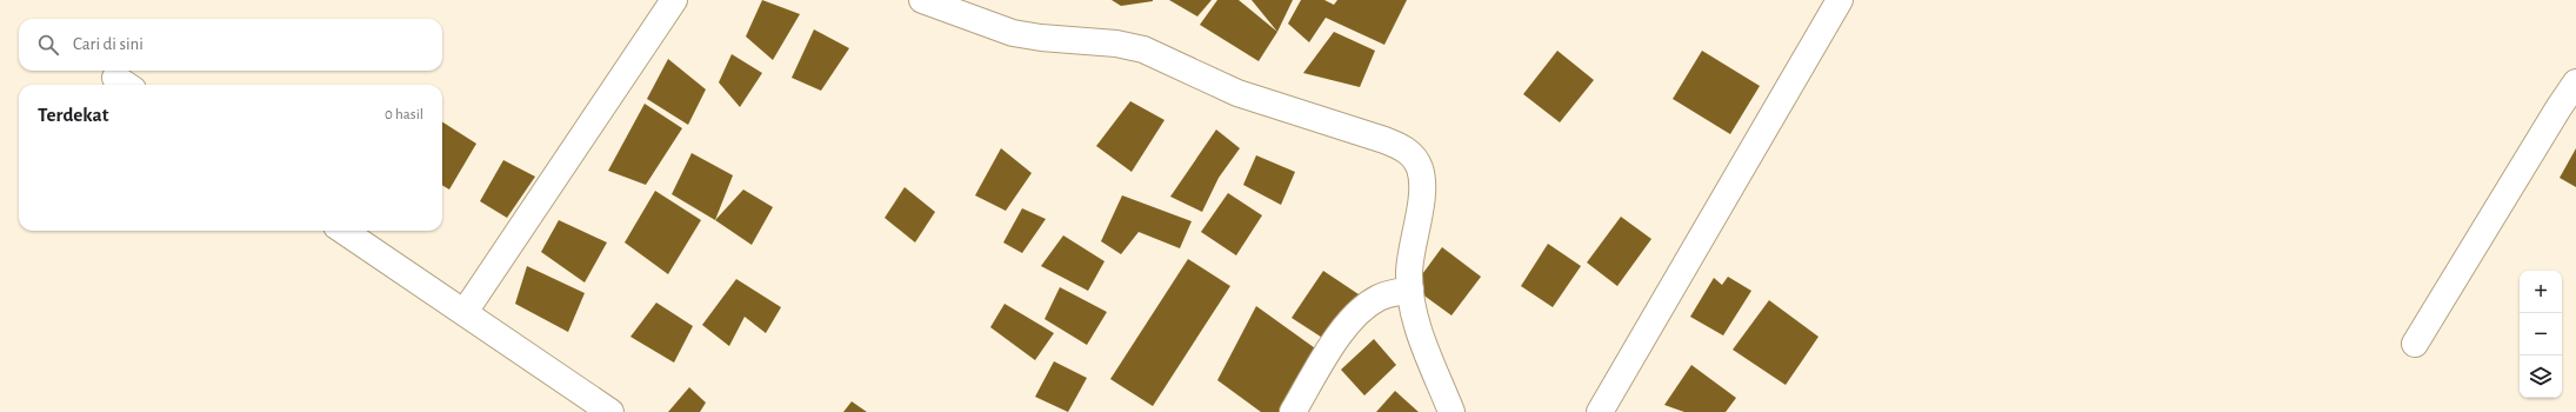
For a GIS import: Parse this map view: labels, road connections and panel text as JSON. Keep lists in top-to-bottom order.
{
  "page": {
    "search": "Cari di sini",
    "heading": ["Terdekat", "0 hasil"],
    "map_buttons": ["+", "−"]
  }
}
